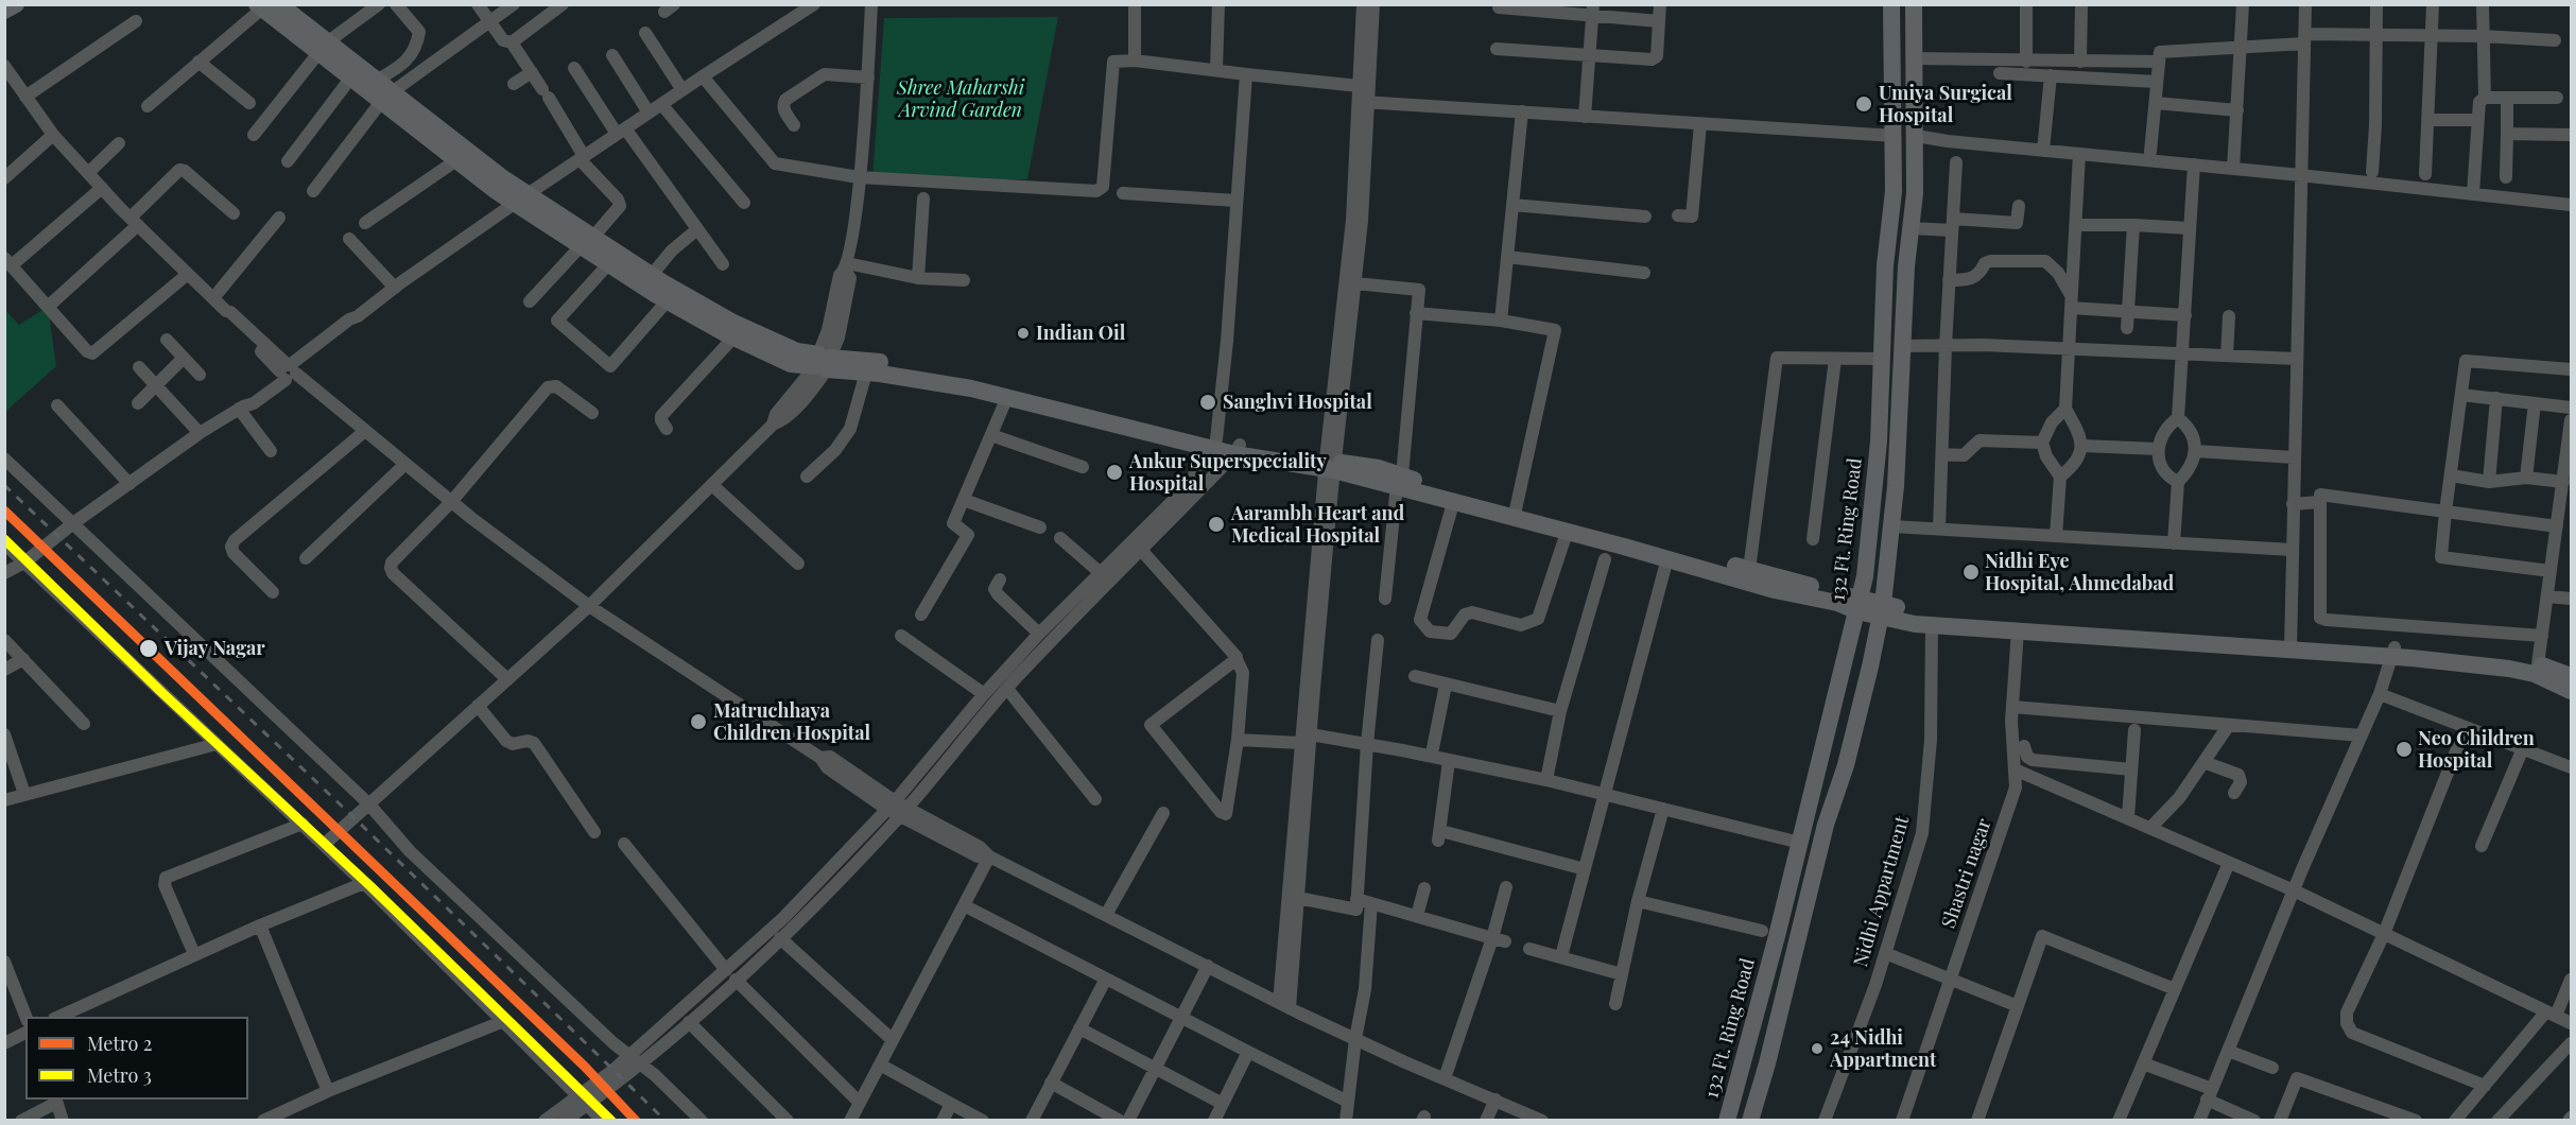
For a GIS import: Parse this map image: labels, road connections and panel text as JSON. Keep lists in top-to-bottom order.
{
  "streets": {
    "main road": ["132 Ft. Ring Road"],
    "street": ["Shastri nagar", "Nidhi Appartment"]
  },
  "parks": ["Shree Maharshi Arvind Garden"],
  "places": [
    "Umiya Surgical Hospital",
    "Indian Oil",
    "Sanghvi Hospital",
    "Ankur Superspeciality Hospital",
    "Aarambh Heart and Medical Hospital",
    "Nidhi Eye Hospital, Ahmedabad",
    "Vijay Nagar",
    "Matruchhaya Children Hospital",
    "Neo Children Hospital",
    "24 Nidhi Appartment"
  ],
  "lines": ["metro line 2", "metro line 3"],
  "legend": ["Metro 2", "Metro 3"]
}
